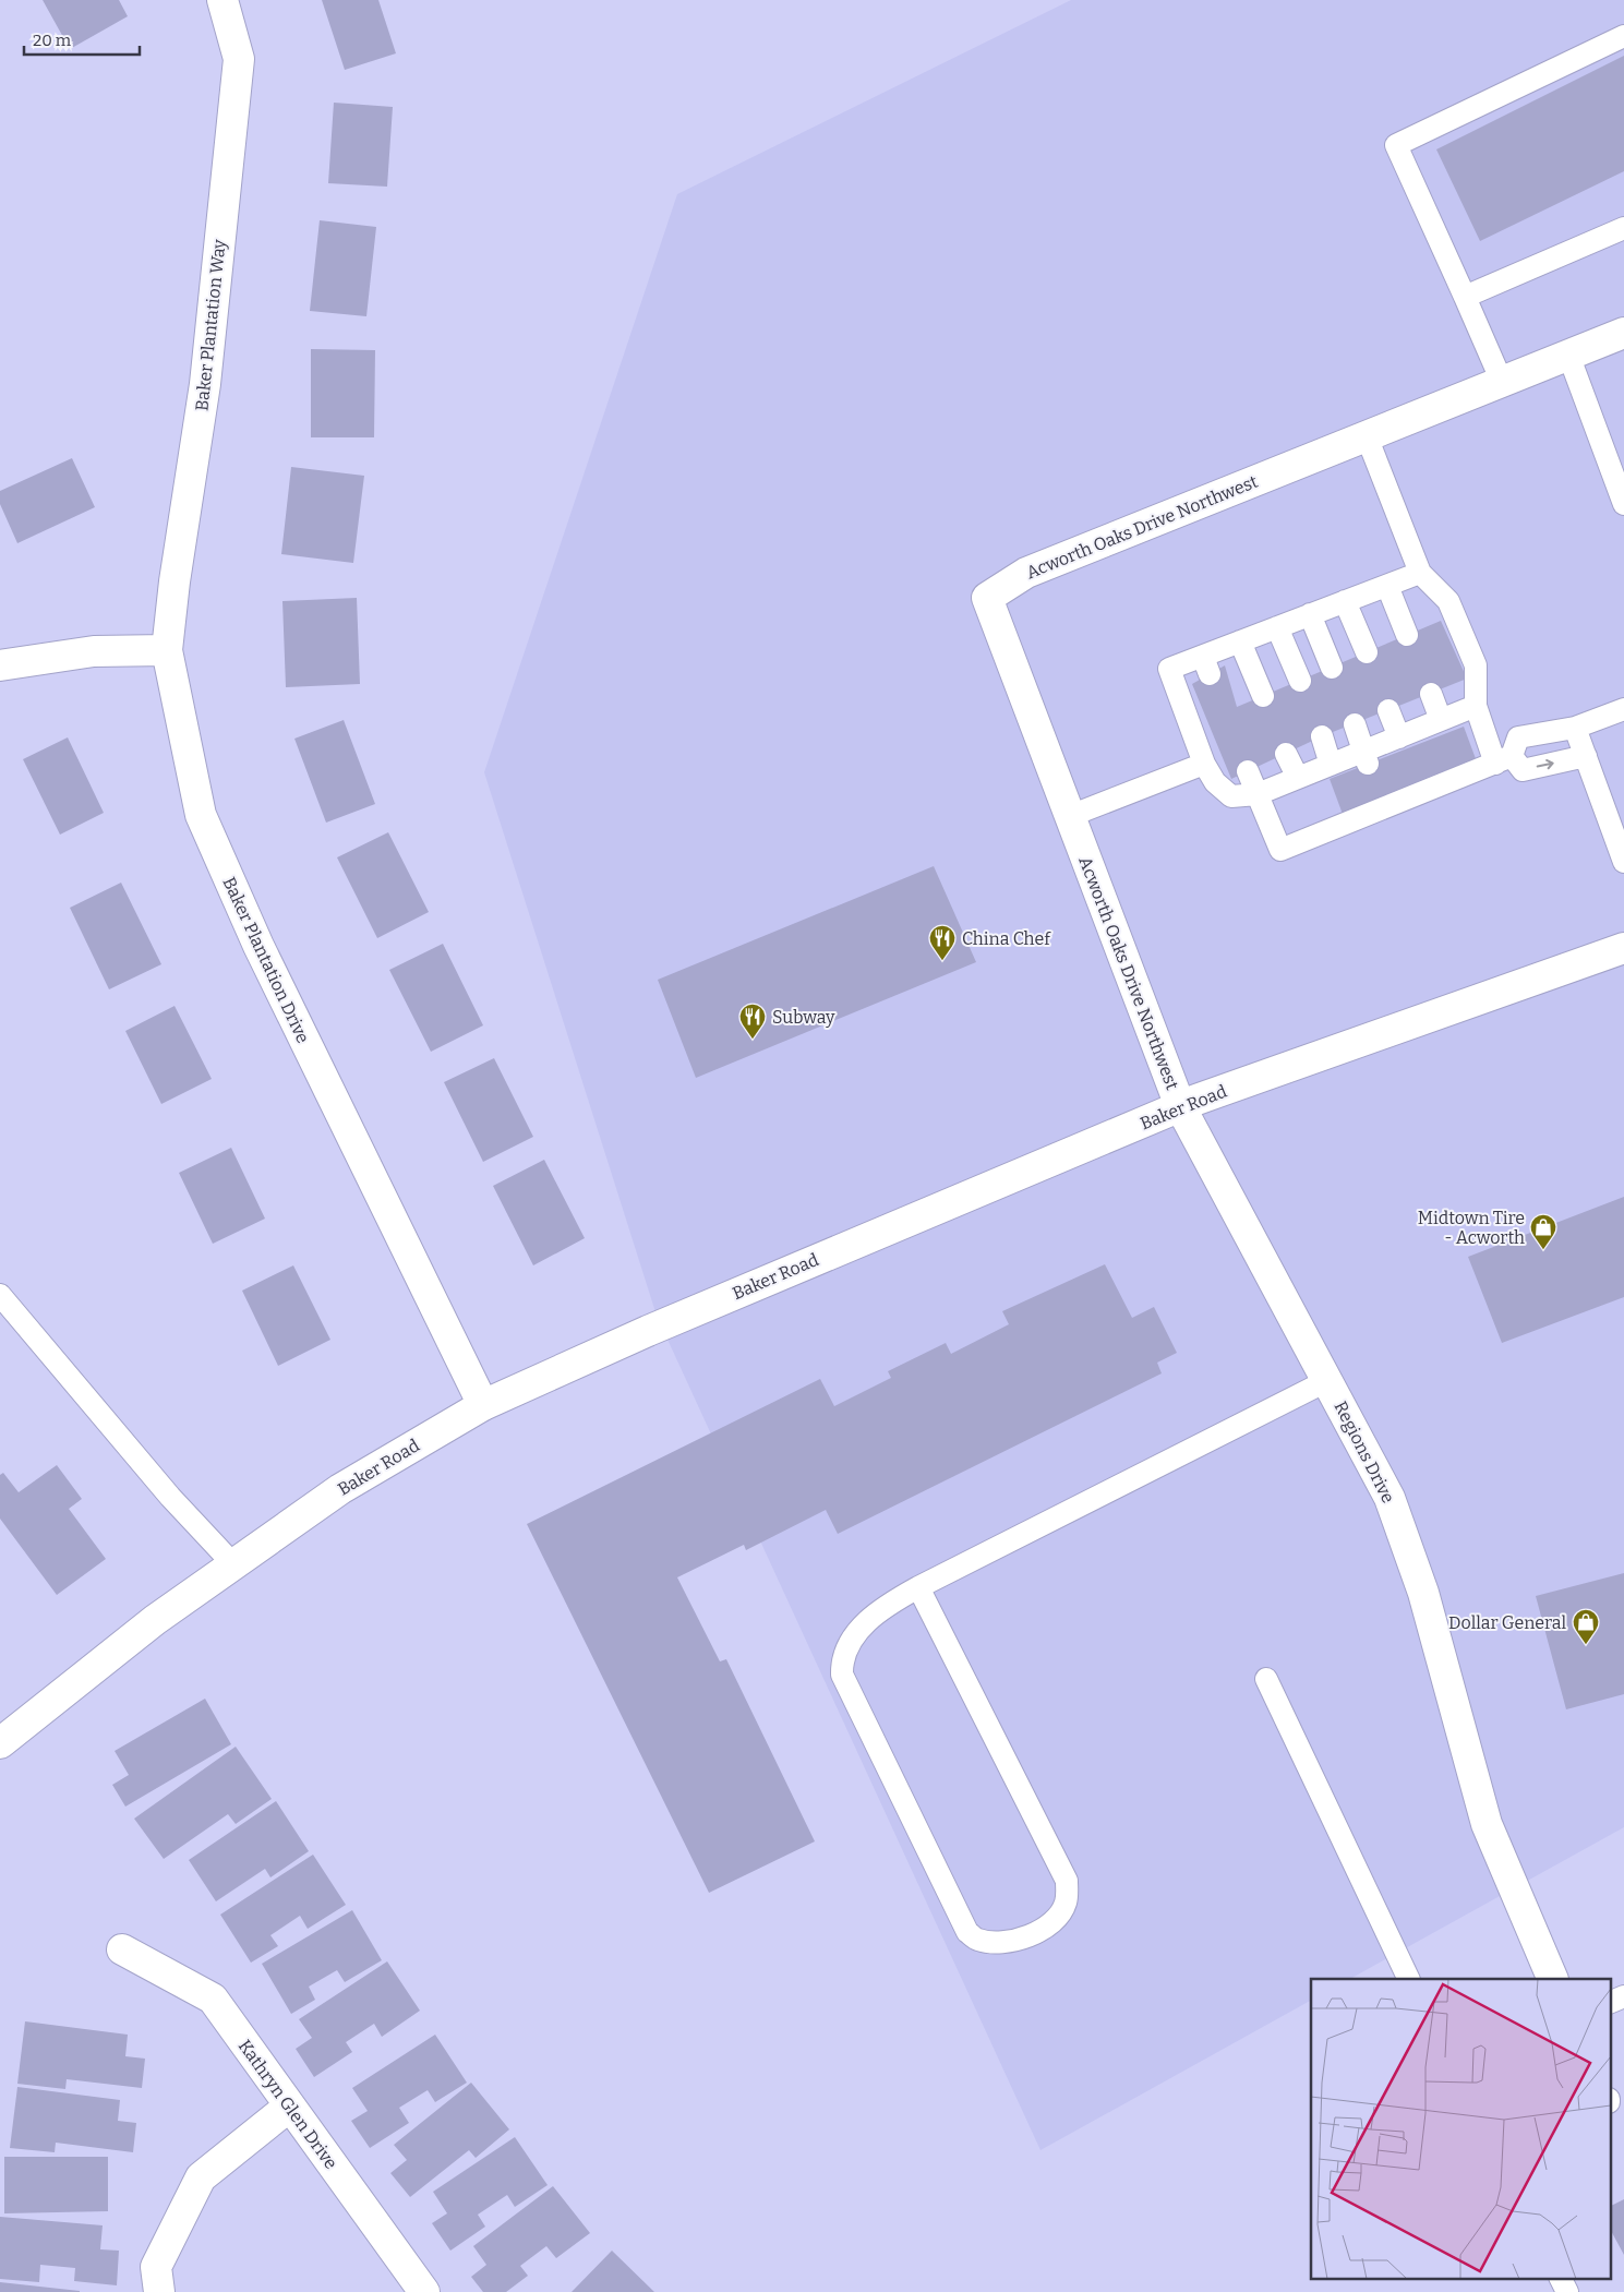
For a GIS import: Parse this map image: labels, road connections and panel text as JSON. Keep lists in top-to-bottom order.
{
  "streets": {
    "street": [
      "Baker Plantation Way",
      "Acworth Oaks Drive Northwest",
      "Baker Plantation Drive",
      "Baker Road",
      "Regions Drive",
      "Kathryn Glen Drive"
    ]
  },
  "crossings": [
    ["Baker Plantation Way", "Baker Plantation Drive"],
    ["Acworth Oaks Drive Northwest", "Baker Road"],
    ["Acworth Oaks Drive Northwest", "Regions Drive"],
    ["Baker Plantation Drive", "Baker Road"],
    ["Baker Road", "Regions Drive"]
  ],
  "places": {
    "restaurant": ["China Chef", "Subway"],
    "shop": ["Midtown Tire - Acworth", "Dollar General"]
  },
  "scale_bar": "20 m"
}
